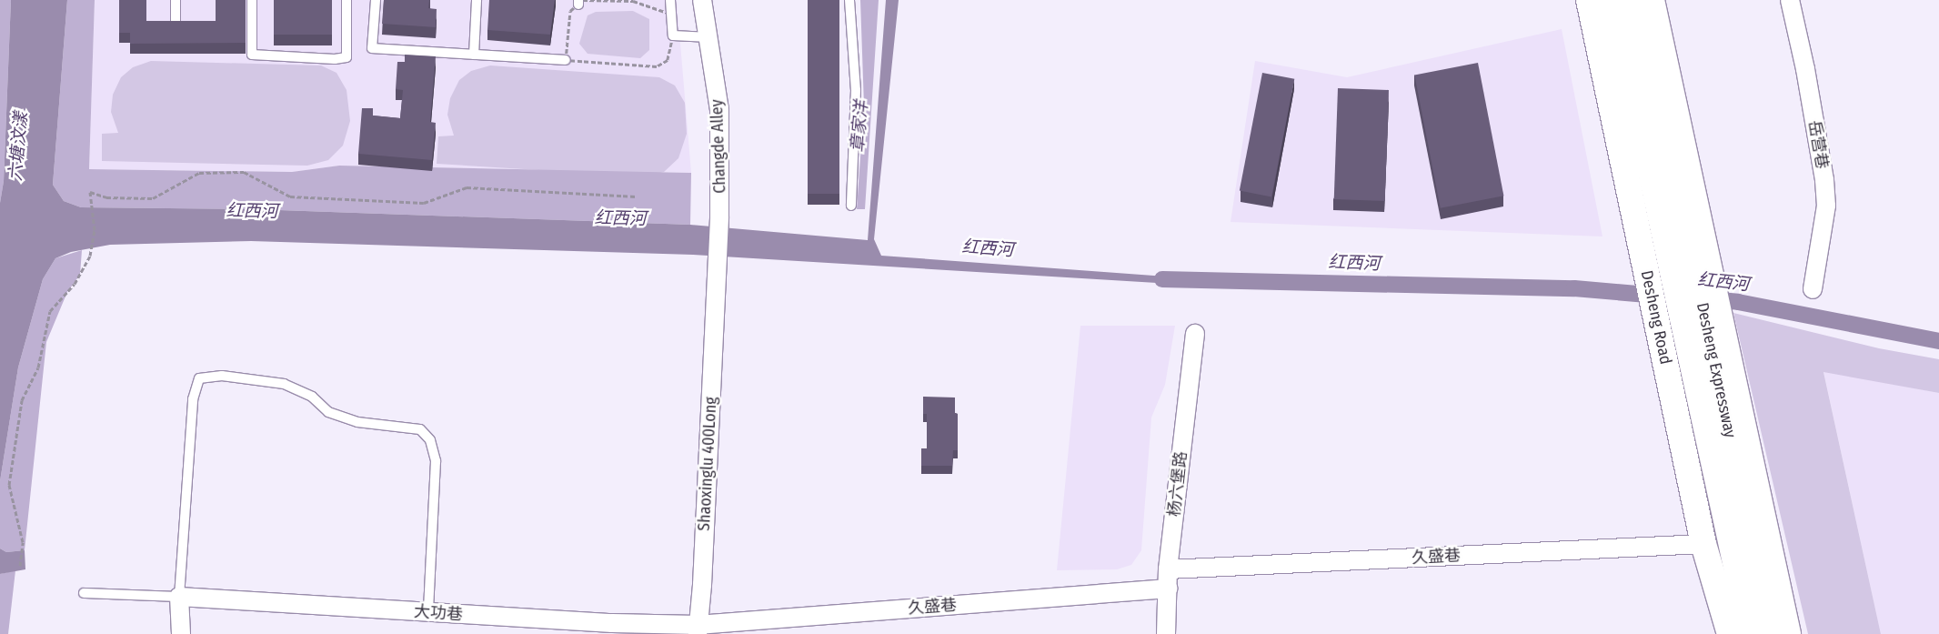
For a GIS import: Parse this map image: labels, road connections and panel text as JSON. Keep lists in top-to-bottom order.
{
  "streets": {
    "main road": ["Desheng Road", "Desheng Expressway"],
    "street": [
      "岳营巷",
      "Changde Alley",
      "Shaoxinglu 400Long",
      "杨六堡路",
      "久盛巷",
      "大功巷"
    ]
  },
  "crossings": [
    ["Changde Alley", "Shaoxinglu 400Long"],
    ["Desheng Road", "久盛巷"],
    ["Shaoxinglu 400Long", "久盛巷"],
    ["Shaoxinglu 400Long", "大功巷"],
    ["杨六堡路", "久盛巷"],
    ["久盛巷", "大功巷"]
  ],
  "water": ["章家洋", "六塘汶漾", "红西河"]
}
